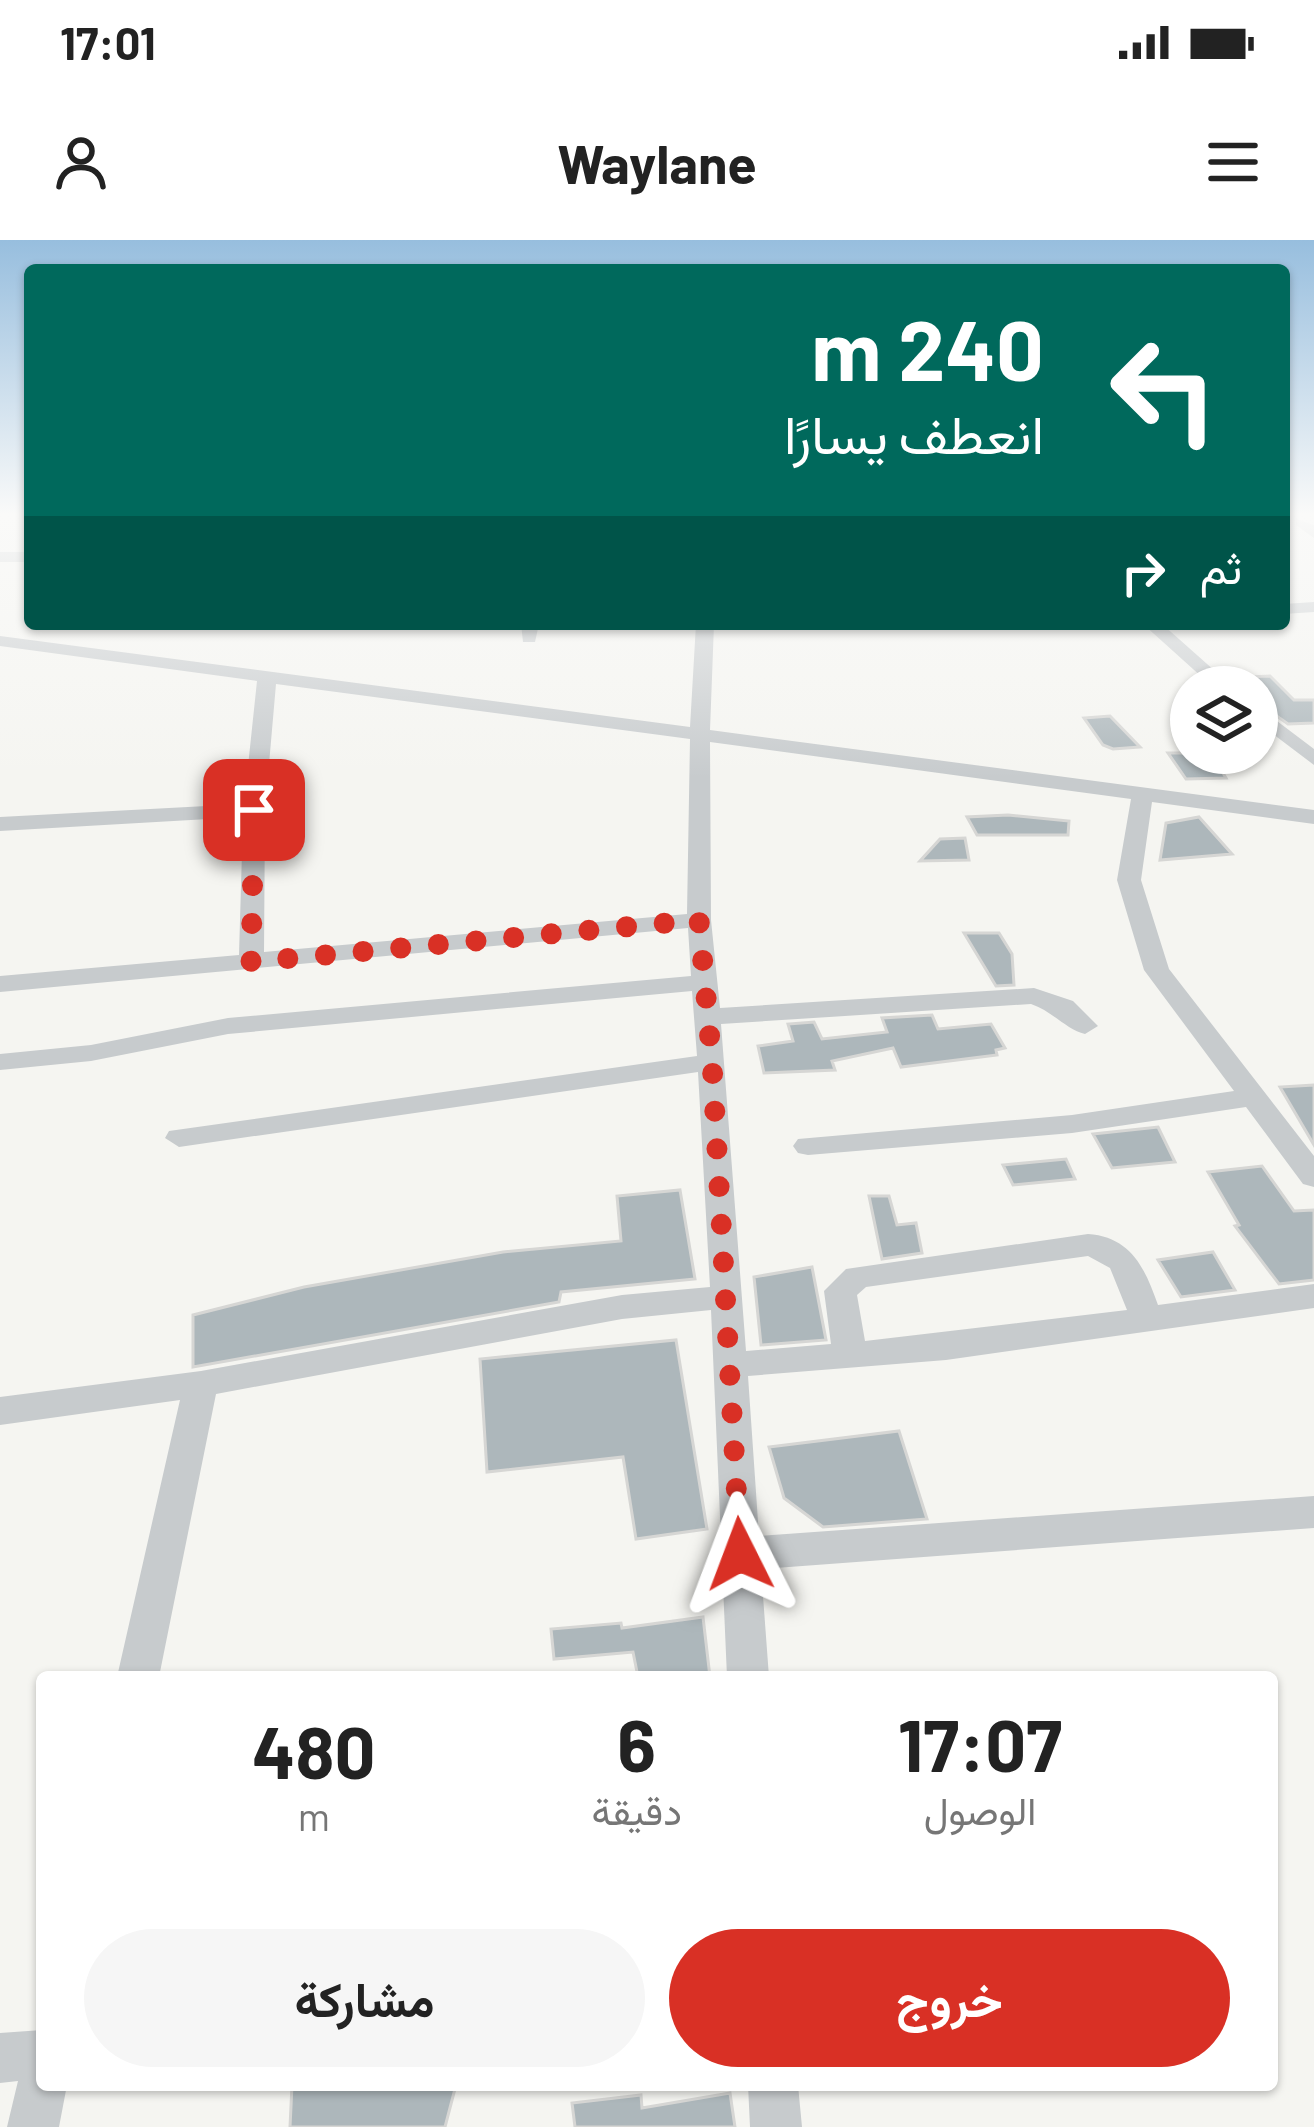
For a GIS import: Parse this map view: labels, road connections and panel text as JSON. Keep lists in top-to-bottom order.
{
  "page": {
    "status": "17:01",
    "header": "Waylane",
    "turn": ["240 m", "انعطف يسارًا"],
    "then": "ثم",
    "eta": [
      "17:07",
      "الوصول",
      "6",
      "دقيقة",
      "480",
      "m"
    ],
    "buttons": ["خروج", "مشاركة"]
  }
}
